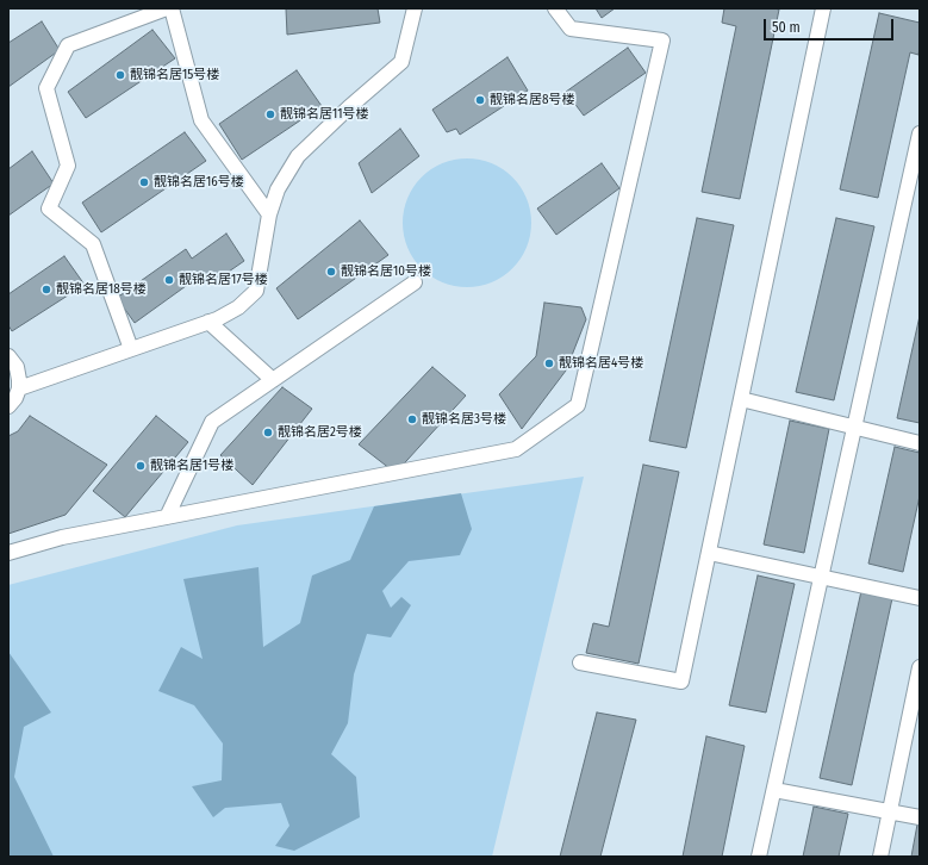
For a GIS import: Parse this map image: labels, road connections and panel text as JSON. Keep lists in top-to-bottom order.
{
  "places": [
    "靓锦名居15号楼",
    "靓锦名居8号楼",
    "靓锦名居11号楼",
    "靓锦名居16号楼",
    "靓锦名居10号楼",
    "靓锦名居17号楼",
    "靓锦名居18号楼",
    "靓锦名居4号楼",
    "靓锦名居3号楼",
    "靓锦名居2号楼",
    "靓锦名居1号楼"
  ],
  "scale_bar": "50 m"
}
